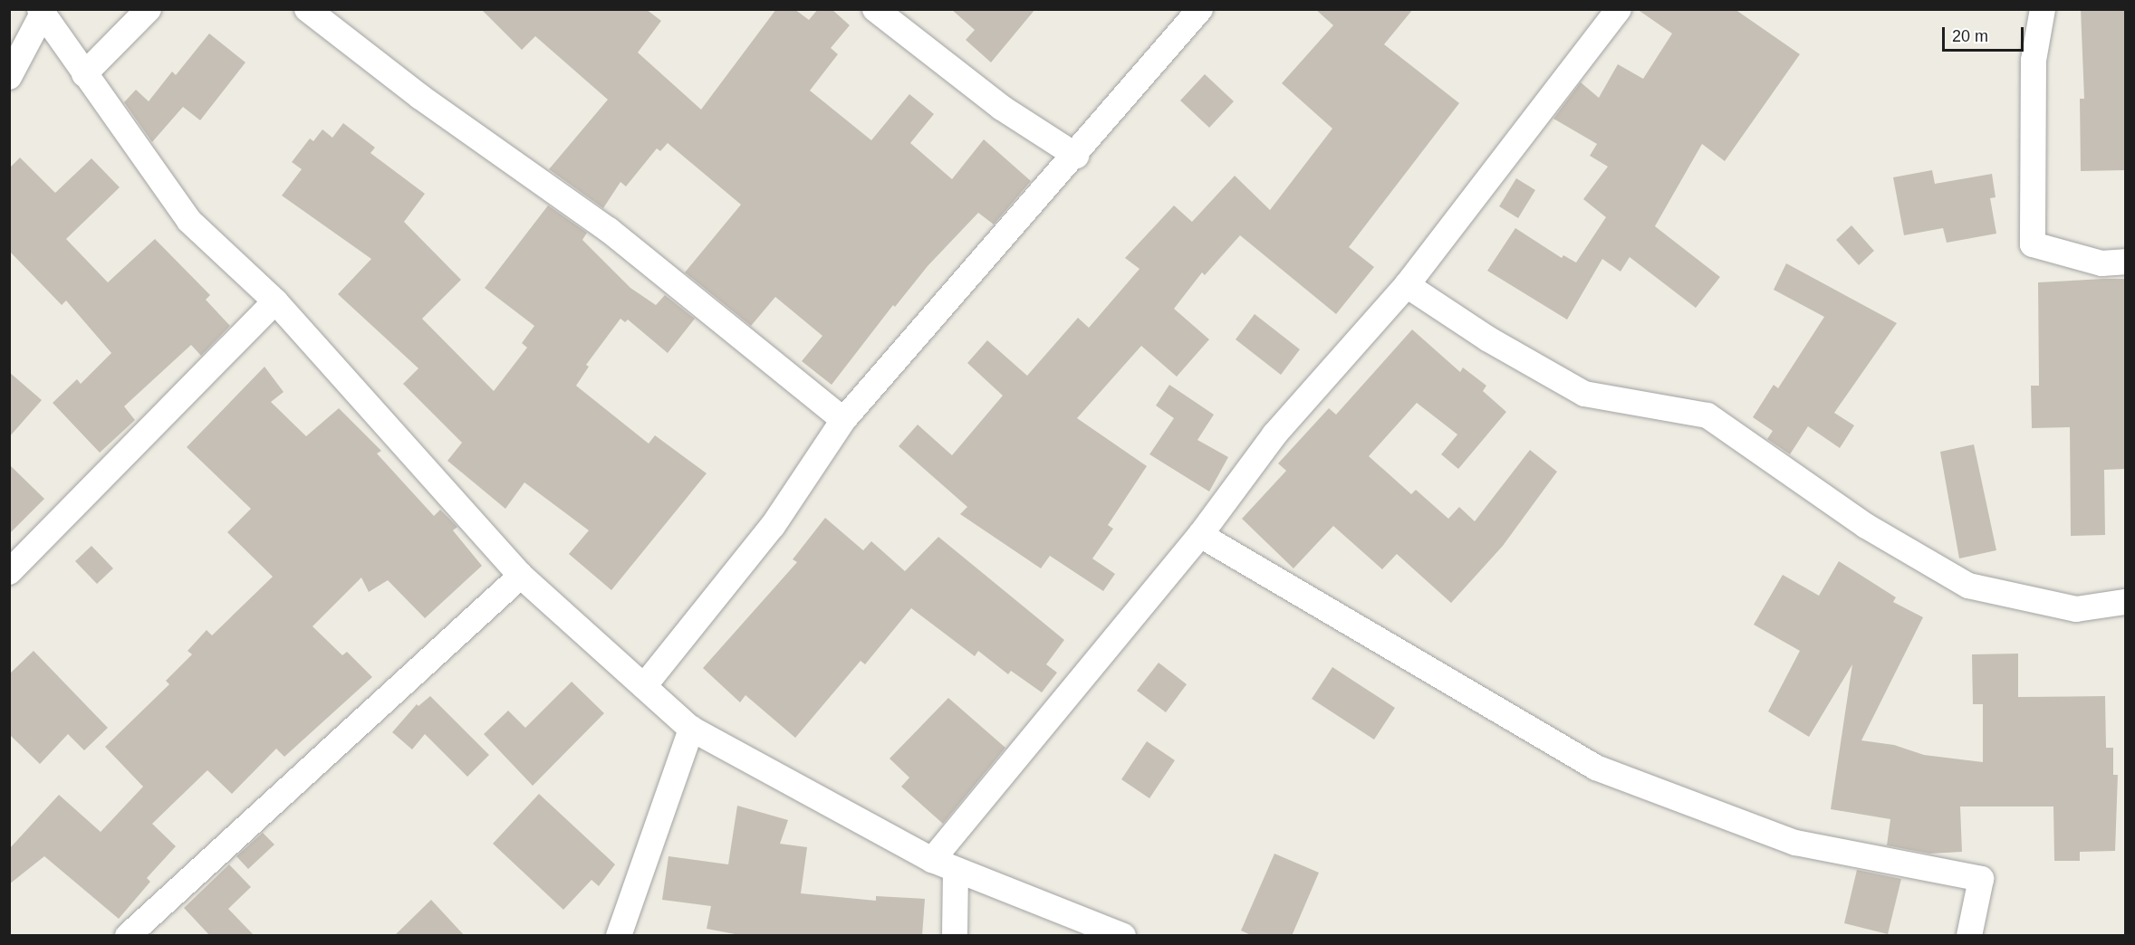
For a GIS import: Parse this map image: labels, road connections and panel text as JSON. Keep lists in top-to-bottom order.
{
  "scale_bar": "20 m"
}
